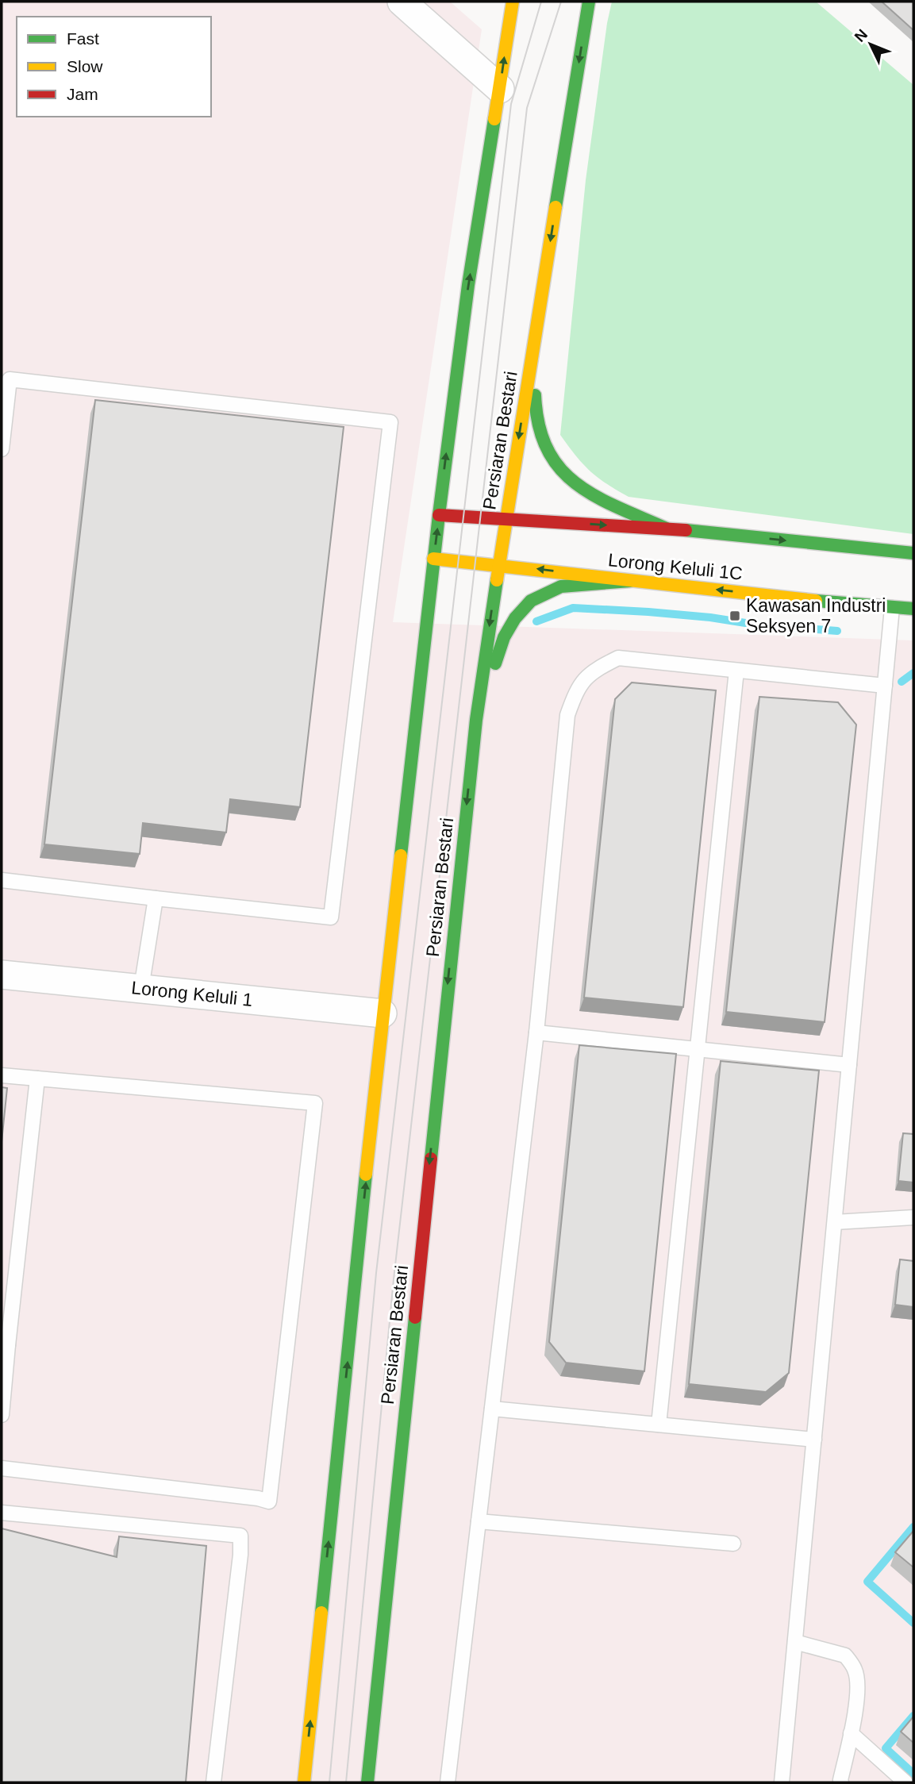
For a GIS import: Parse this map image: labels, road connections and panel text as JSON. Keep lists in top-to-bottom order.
{
  "streets": {
    "main road": ["Persiaran Bestari", "Lorong Keluli 1C"],
    "street": ["Lorong Keluli 1"]
  },
  "crossings": [
    ["Persiaran Bestari", "Lorong Keluli 1C"]
  ],
  "places": {
    "transit": ["Kawasan Industri Seksyen 7"]
  },
  "legend": ["Fast", "Slow", "Jam"],
  "north": "top left"
}
